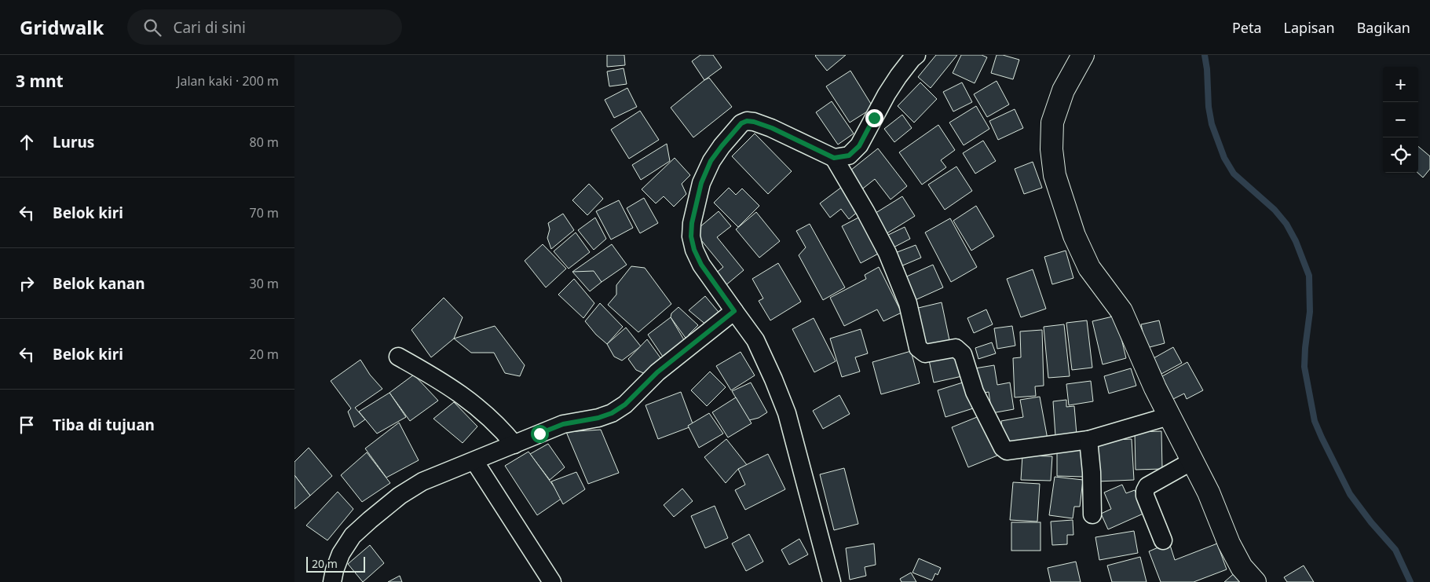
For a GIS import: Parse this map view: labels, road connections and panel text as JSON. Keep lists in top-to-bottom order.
{
  "scale_bar": "20 m",
  "page": {
    "header": "Gridwalk",
    "search": "Cari di sini",
    "nav": ["Peta", "Lapisan", "Bagikan"],
    "heading": ["3 mnt", "Jalan kaki · 200 m"],
    "map_buttons": ["+", "−"],
    "list": [
      ["Lurus", "80 m"],
      ["Belok kiri", "70 m"],
      ["Belok kanan", "30 m"],
      ["Belok kiri", "20 m"],
      "Tiba di tujuan"
    ],
    "scale": "20 m"
  }
}
